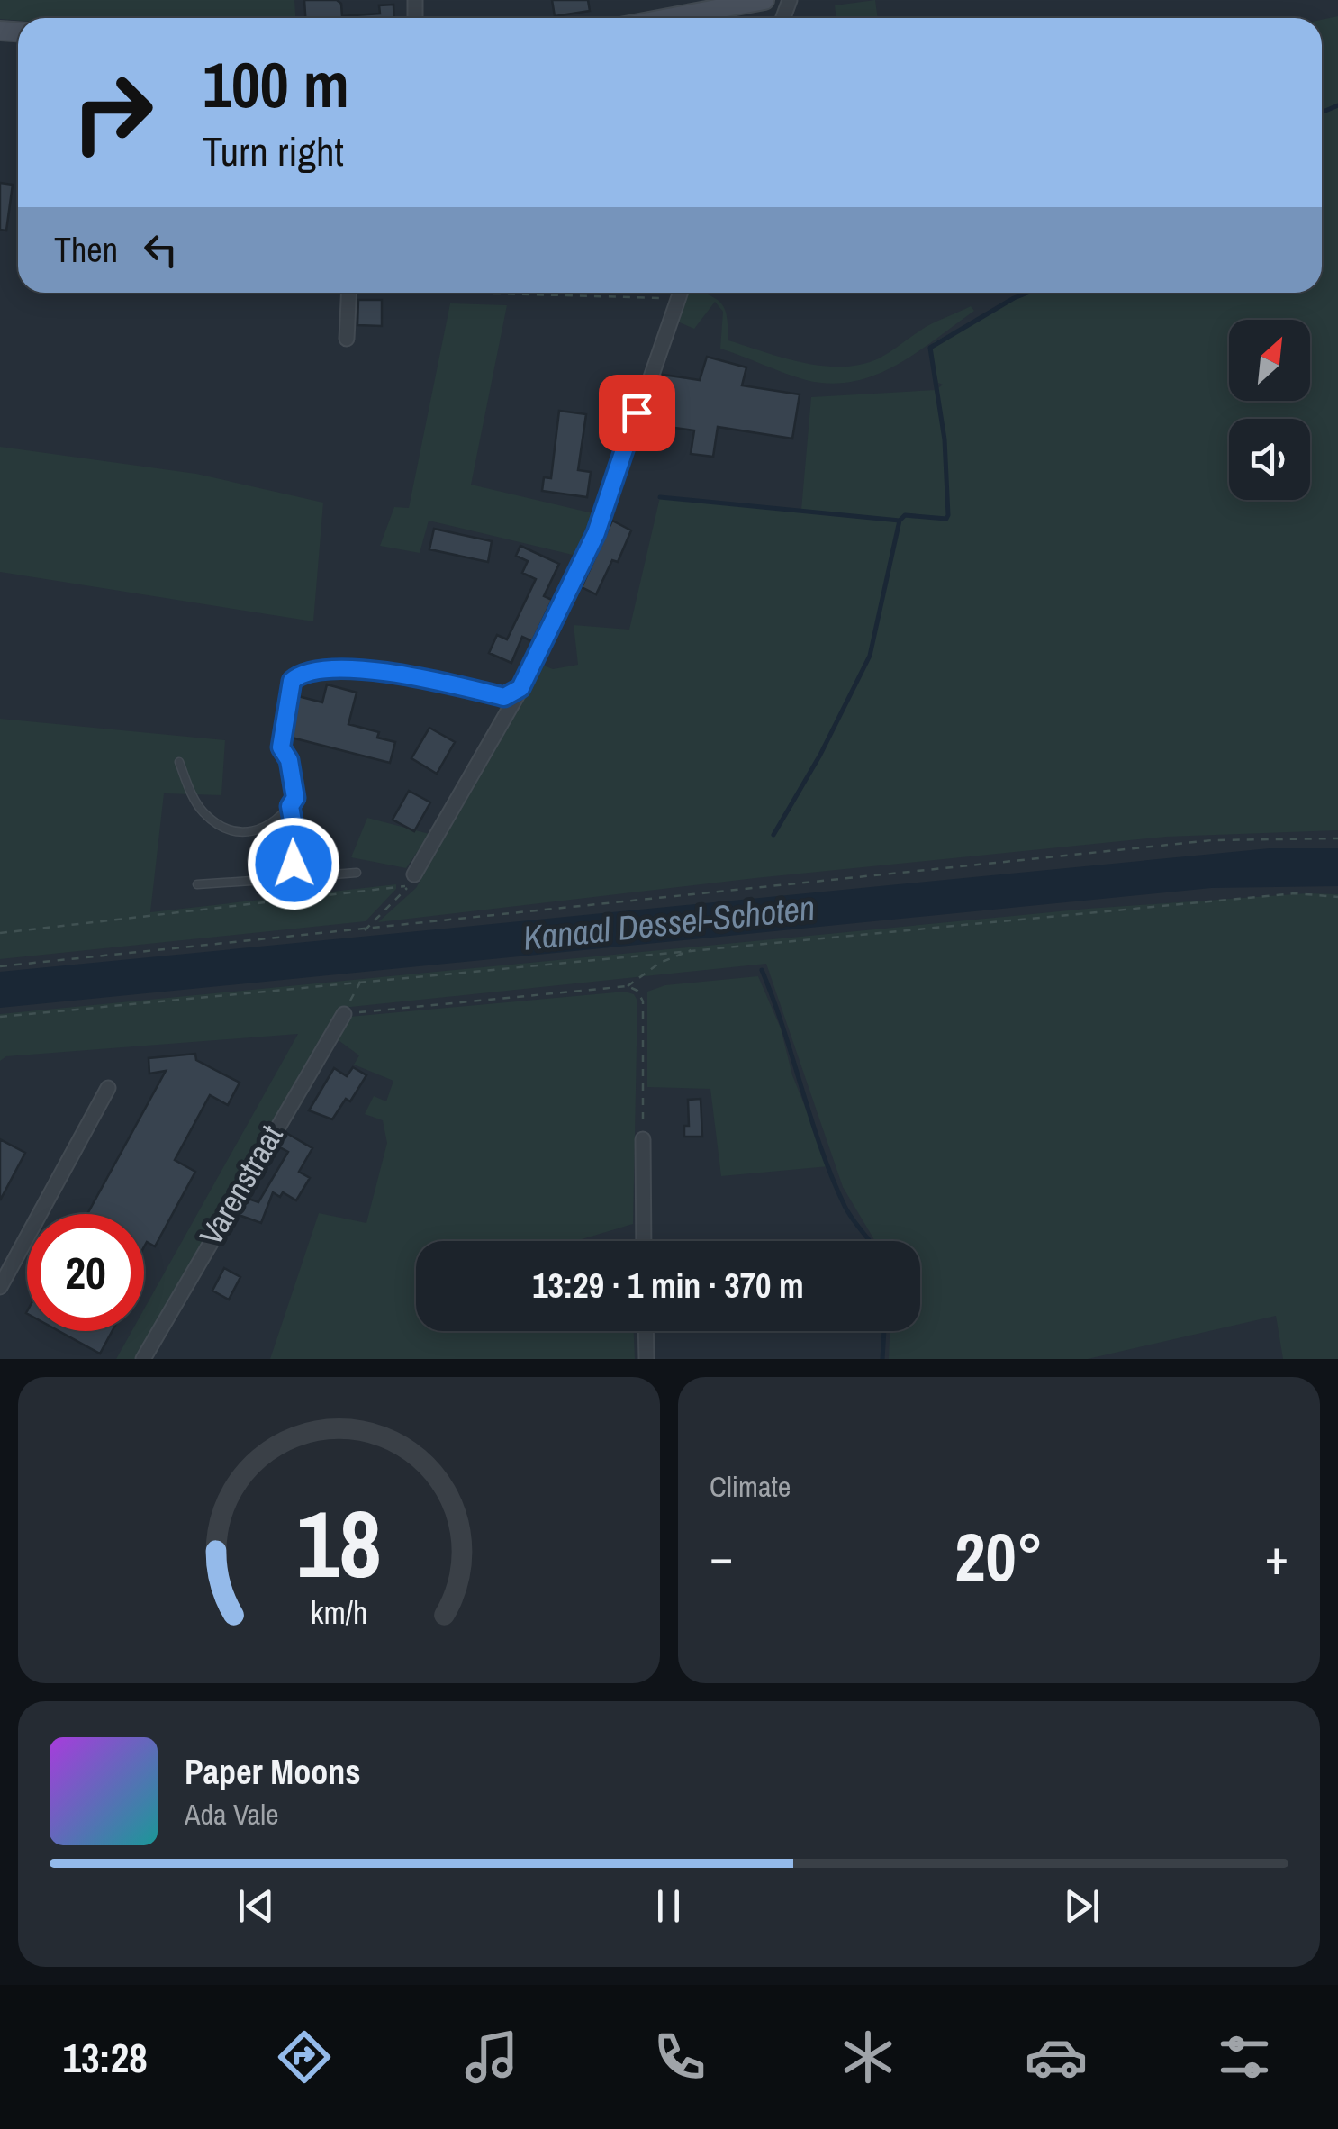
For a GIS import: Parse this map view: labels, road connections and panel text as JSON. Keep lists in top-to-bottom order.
{
  "streets": {
    "street": ["Varenstraat"]
  },
  "water": ["Kanaal Dessel-Schoten"],
  "north": "top right",
  "page": {
    "turn": ["100 m", "Turn right"],
    "then": "Then",
    "limit": "20",
    "trip": "13:29 · 1 min · 370 m",
    "tile": "Climate",
    "heat": ["−", "20°", "+"],
    "song": ["Paper Moons", "Ada Vale"],
    "tabs": "13:28",
    "gauge": ["18", "km/h"]
  }
}
